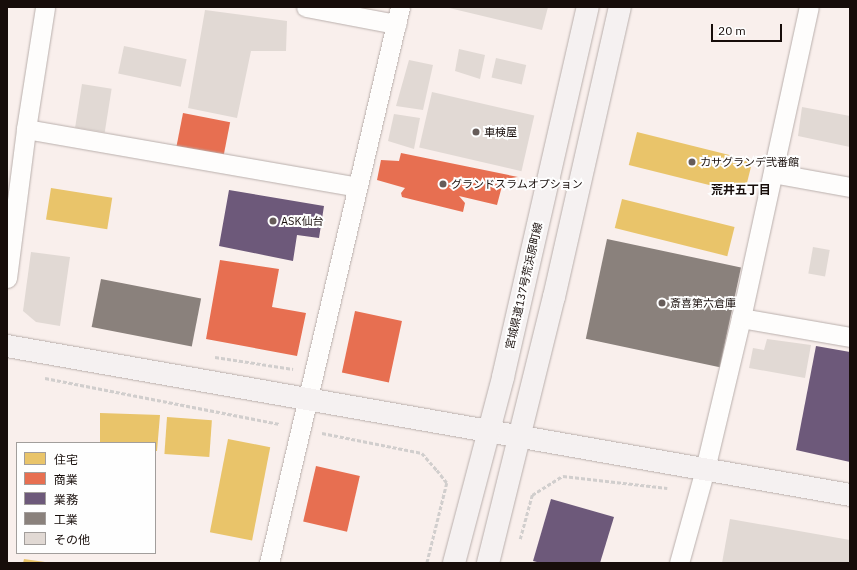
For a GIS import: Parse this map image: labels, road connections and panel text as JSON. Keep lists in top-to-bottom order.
{
  "streets": {
    "main road": ["宮城県道137号荒浜原町線"]
  },
  "districts": ["荒井五丁目"],
  "places": [
    "車検屋",
    "カサグランデ弐番館",
    "グランドスラムオプション",
    "ASK仙台",
    "斎喜第六倉庫"
  ],
  "legend": [
    "住宅",
    "商業",
    "業務",
    "工業",
    "その他"
  ],
  "scale_bar": "20 m"
}
